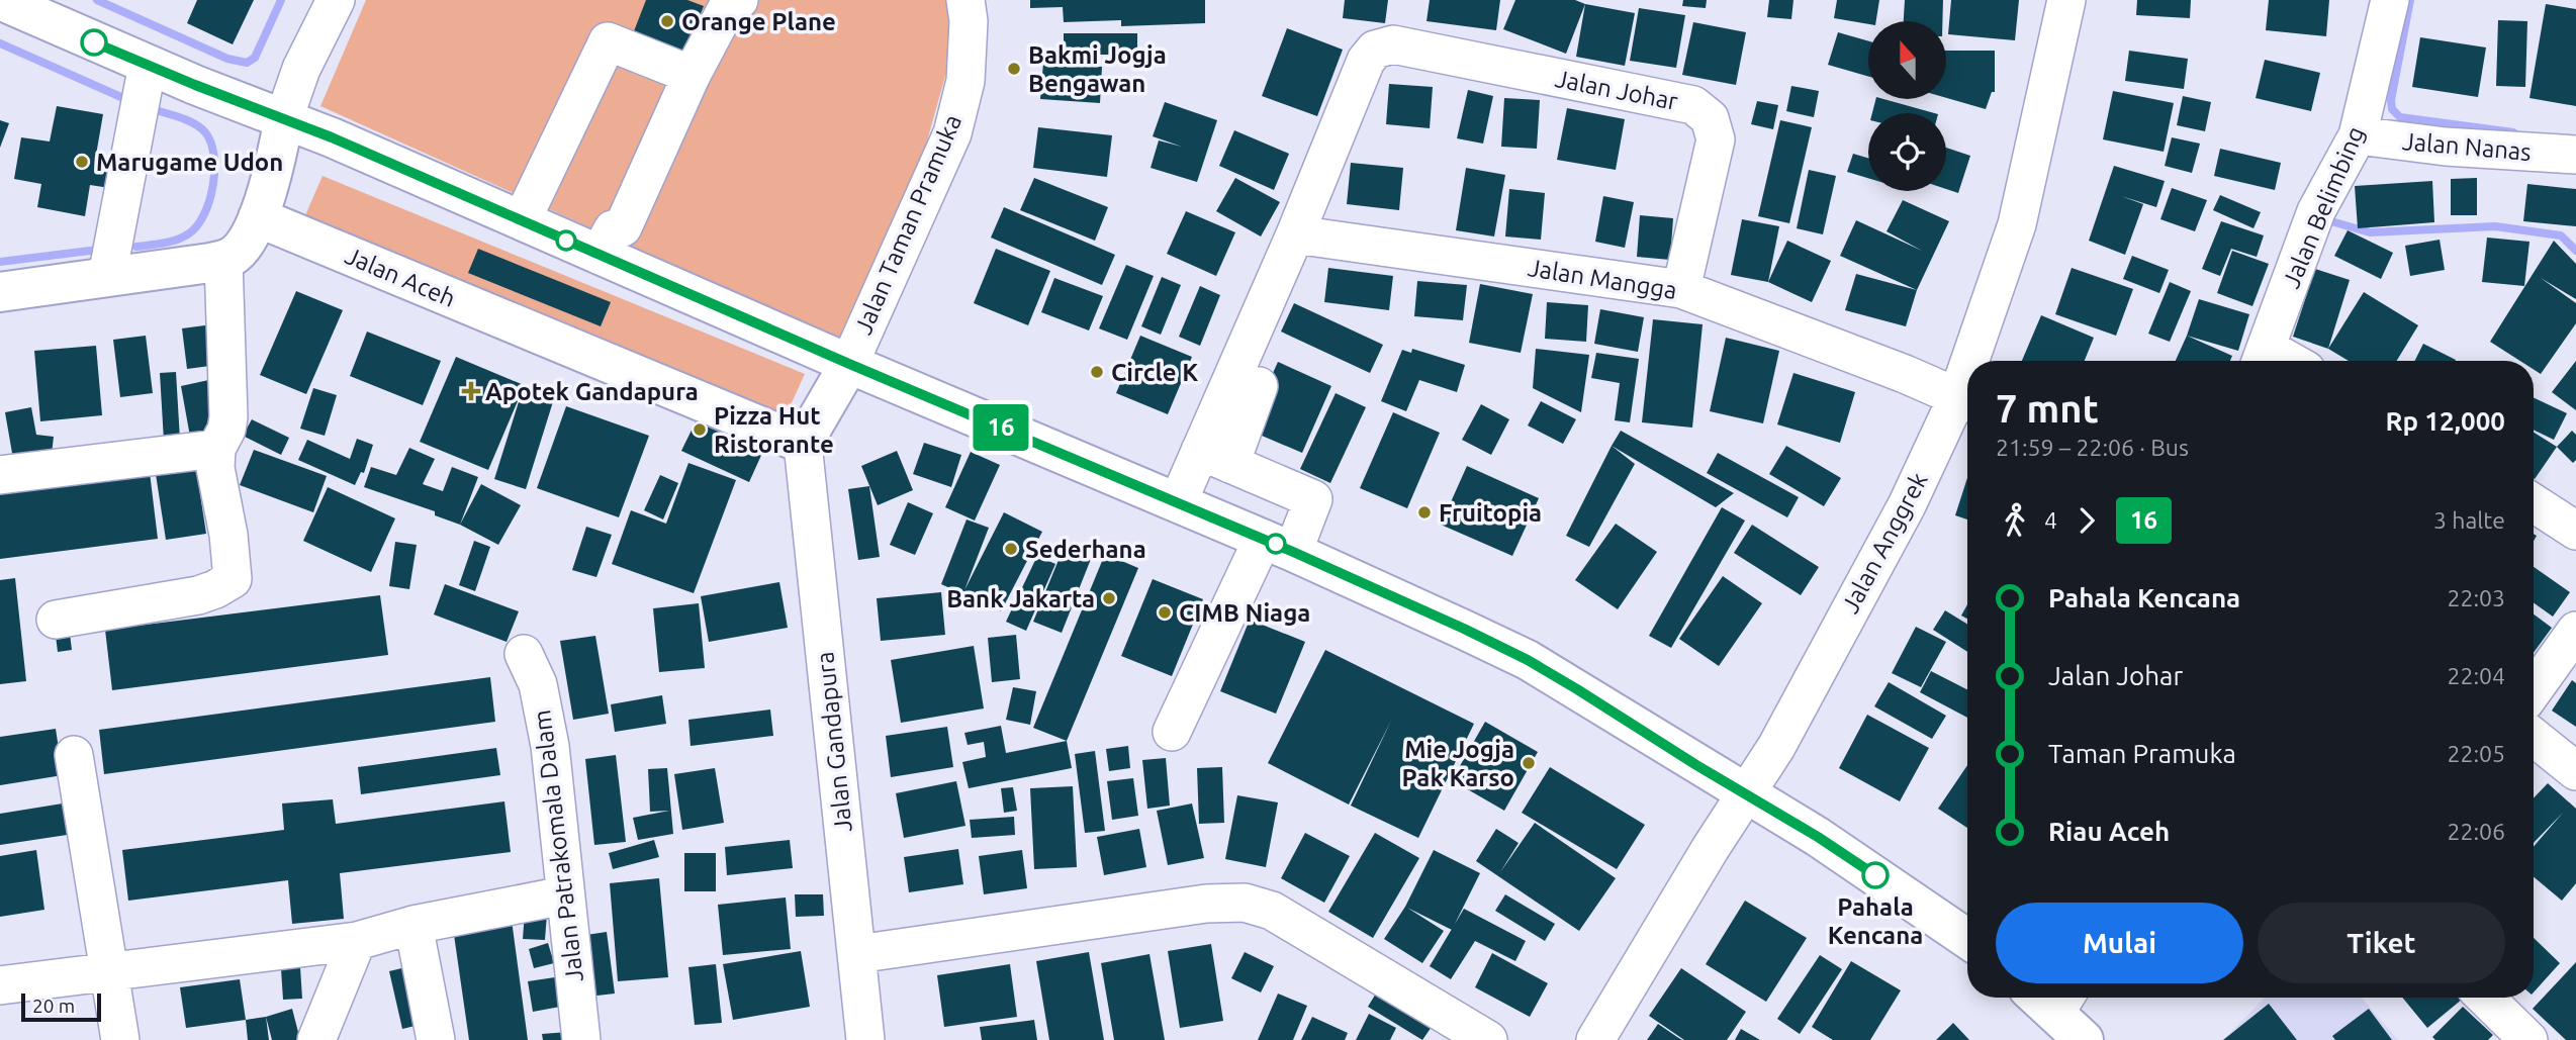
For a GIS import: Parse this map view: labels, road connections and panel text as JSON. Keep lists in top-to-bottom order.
{
  "streets": {
    "main road": ["Jalan Aceh"],
    "street": [
      "Jalan Johar",
      "Jalan Nanas",
      "Jalan Belimbing",
      "Jalan Taman Pramuka",
      "Jalan Mangga",
      "Jalan Anggrek",
      "Jalan Gandapura",
      "Jalan Patrakomala Dalam"
    ]
  },
  "crossings": [
    ["Jalan Johar", "Jalan Mangga"],
    ["Jalan Nanas", "Jalan Belimbing"],
    ["Jalan Aceh", "Jalan Gandapura"],
    ["Jalan Mangga", "Jalan Anggrek"]
  ],
  "places": {
    "other": [
      "Orange Plane",
      "Bakmi Jogja Bengawan",
      "Marugame Udon",
      "Circle K",
      "Pizza Hut Ristorante",
      "Fruitopia",
      "Sederhana",
      "Bank Jakarta",
      "CIMB Niaga",
      "Mie Jogja Pak Karso",
      "Pahala Kencana"
    ],
    "health": ["Apotek Gandapura"]
  },
  "lines": ["bus line 16"],
  "scale_bar": "20 m",
  "north": "top",
  "page": {
    "on_map": "16",
    "heading": ["7 mnt", "21:59 – 22:06 · Bus", "Rp 12,000"],
    "legs": ["4", "16", "3 halte"],
    "list": [
      {
        "name": "Pahala Kencana",
        "value": "22:03"
      },
      {
        "name": "Jalan Johar",
        "value": "22:04"
      },
      {
        "name": "Taman Pramuka",
        "value": "22:05"
      },
      {
        "name": "Riau Aceh",
        "value": "22:06"
      }
    ],
    "buttons": ["Mulai", "Tiket"],
    "scale": "20 m"
  }
}
